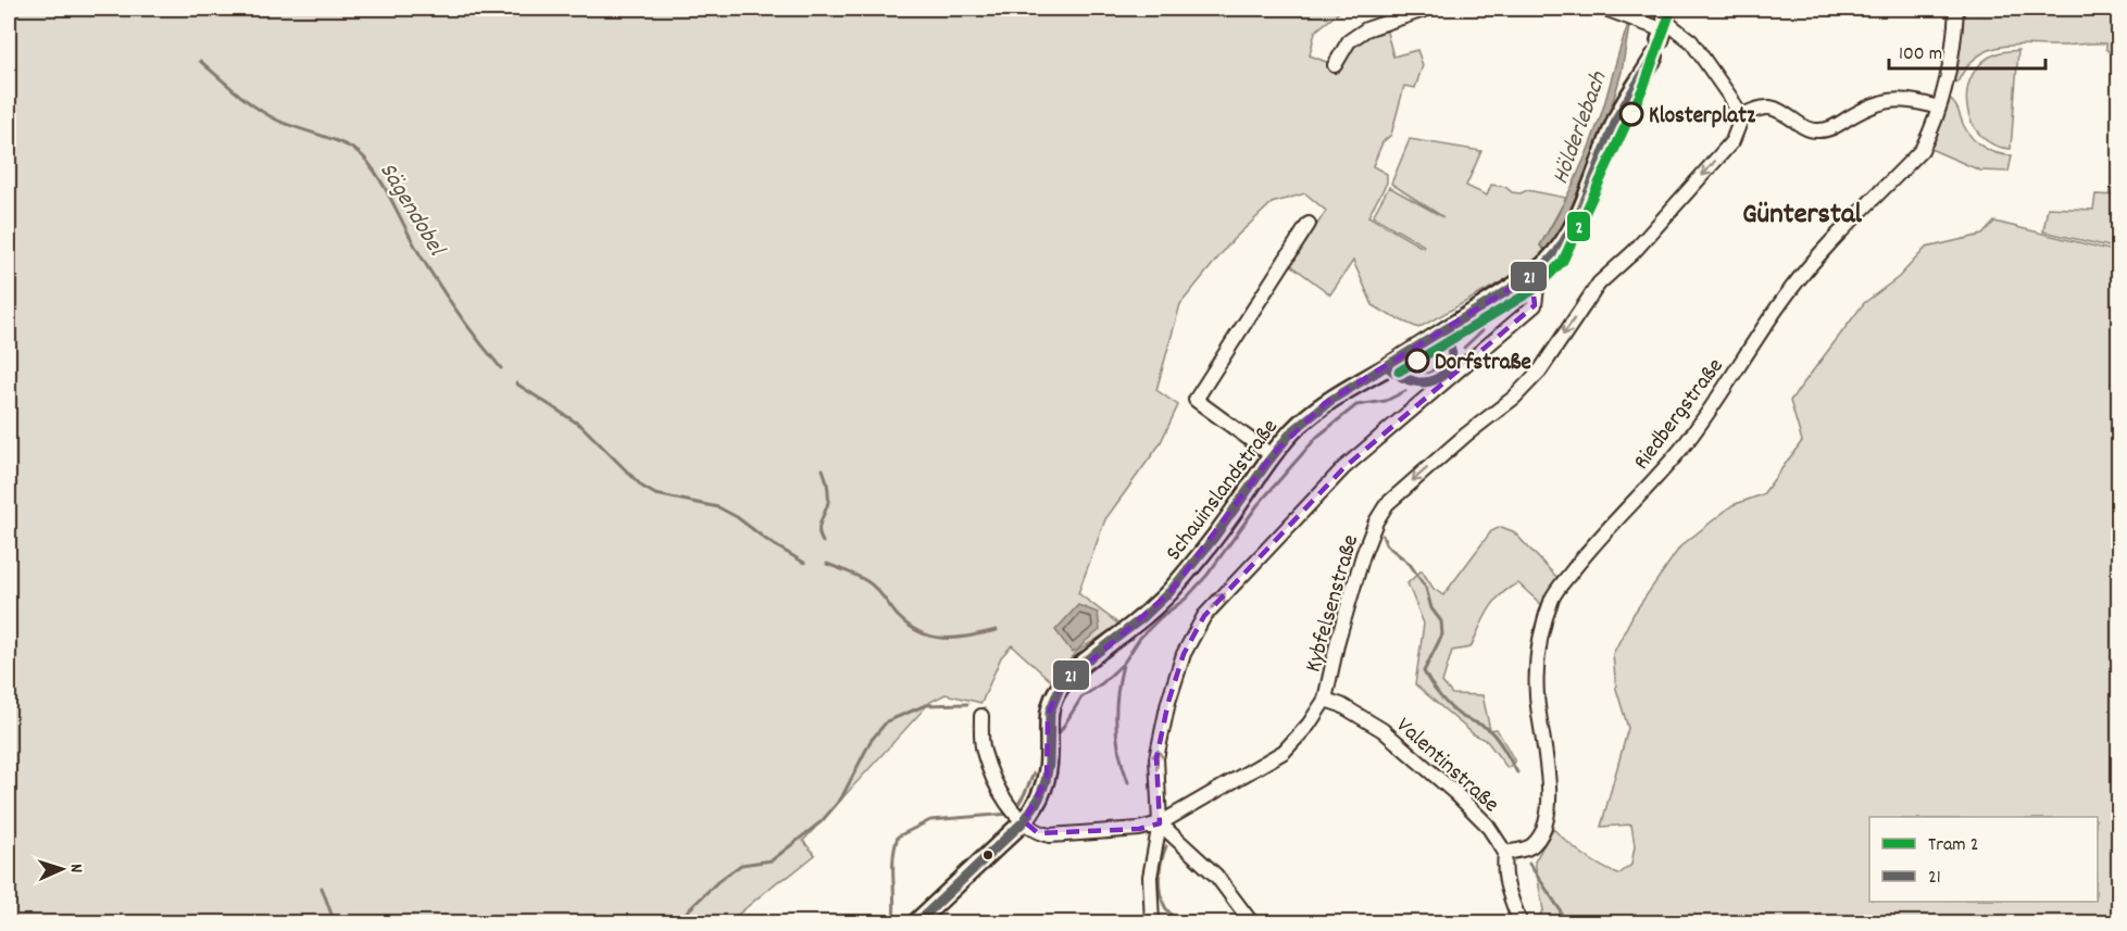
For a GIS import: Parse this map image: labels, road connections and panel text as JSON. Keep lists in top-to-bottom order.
{
  "streets": {
    "main road": ["Schauinslandstraße"],
    "street": ["Riedbergstraße", "Kybfelsenstraße", "Valentinstraße"]
  },
  "crossings": [
    ["Riedbergstraße", "Valentinstraße"],
    ["Schauinslandstraße", "Kybfelsenstraße"],
    ["Kybfelsenstraße", "Valentinstraße"]
  ],
  "districts": ["Günterstal"],
  "water": ["Hölderlebach", "Sägendobel"],
  "places": ["Klosterplatz", "Dorfstraße"],
  "lines": ["tram line 2", "transit line 21"],
  "legend": ["Tram 2", "21"],
  "scale_bar": "100 m",
  "north": "right"
}
